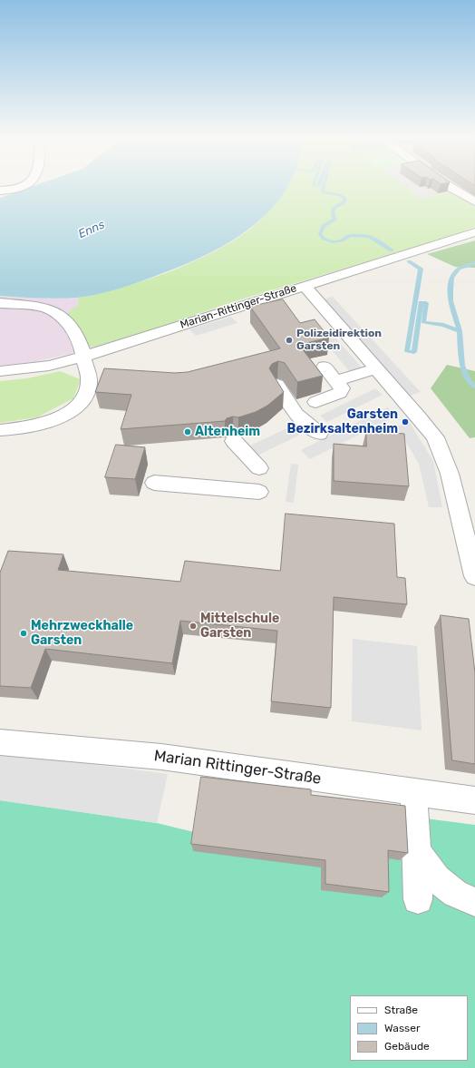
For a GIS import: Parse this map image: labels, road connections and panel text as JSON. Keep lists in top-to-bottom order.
{
  "streets": {
    "street": ["Marian-Rittinger-Straße", "Marian Rittinger-Straße"]
  },
  "water": ["Enns"],
  "places": [
    "Polizeidirektion Garsten",
    "Garsten Bezirksaltenheim",
    "Altenheim",
    "Mittelschule Garsten",
    "Mehrzweckhalle Garsten"
  ],
  "legend": ["Straße", "Wasser", "Gebäude"]
}
